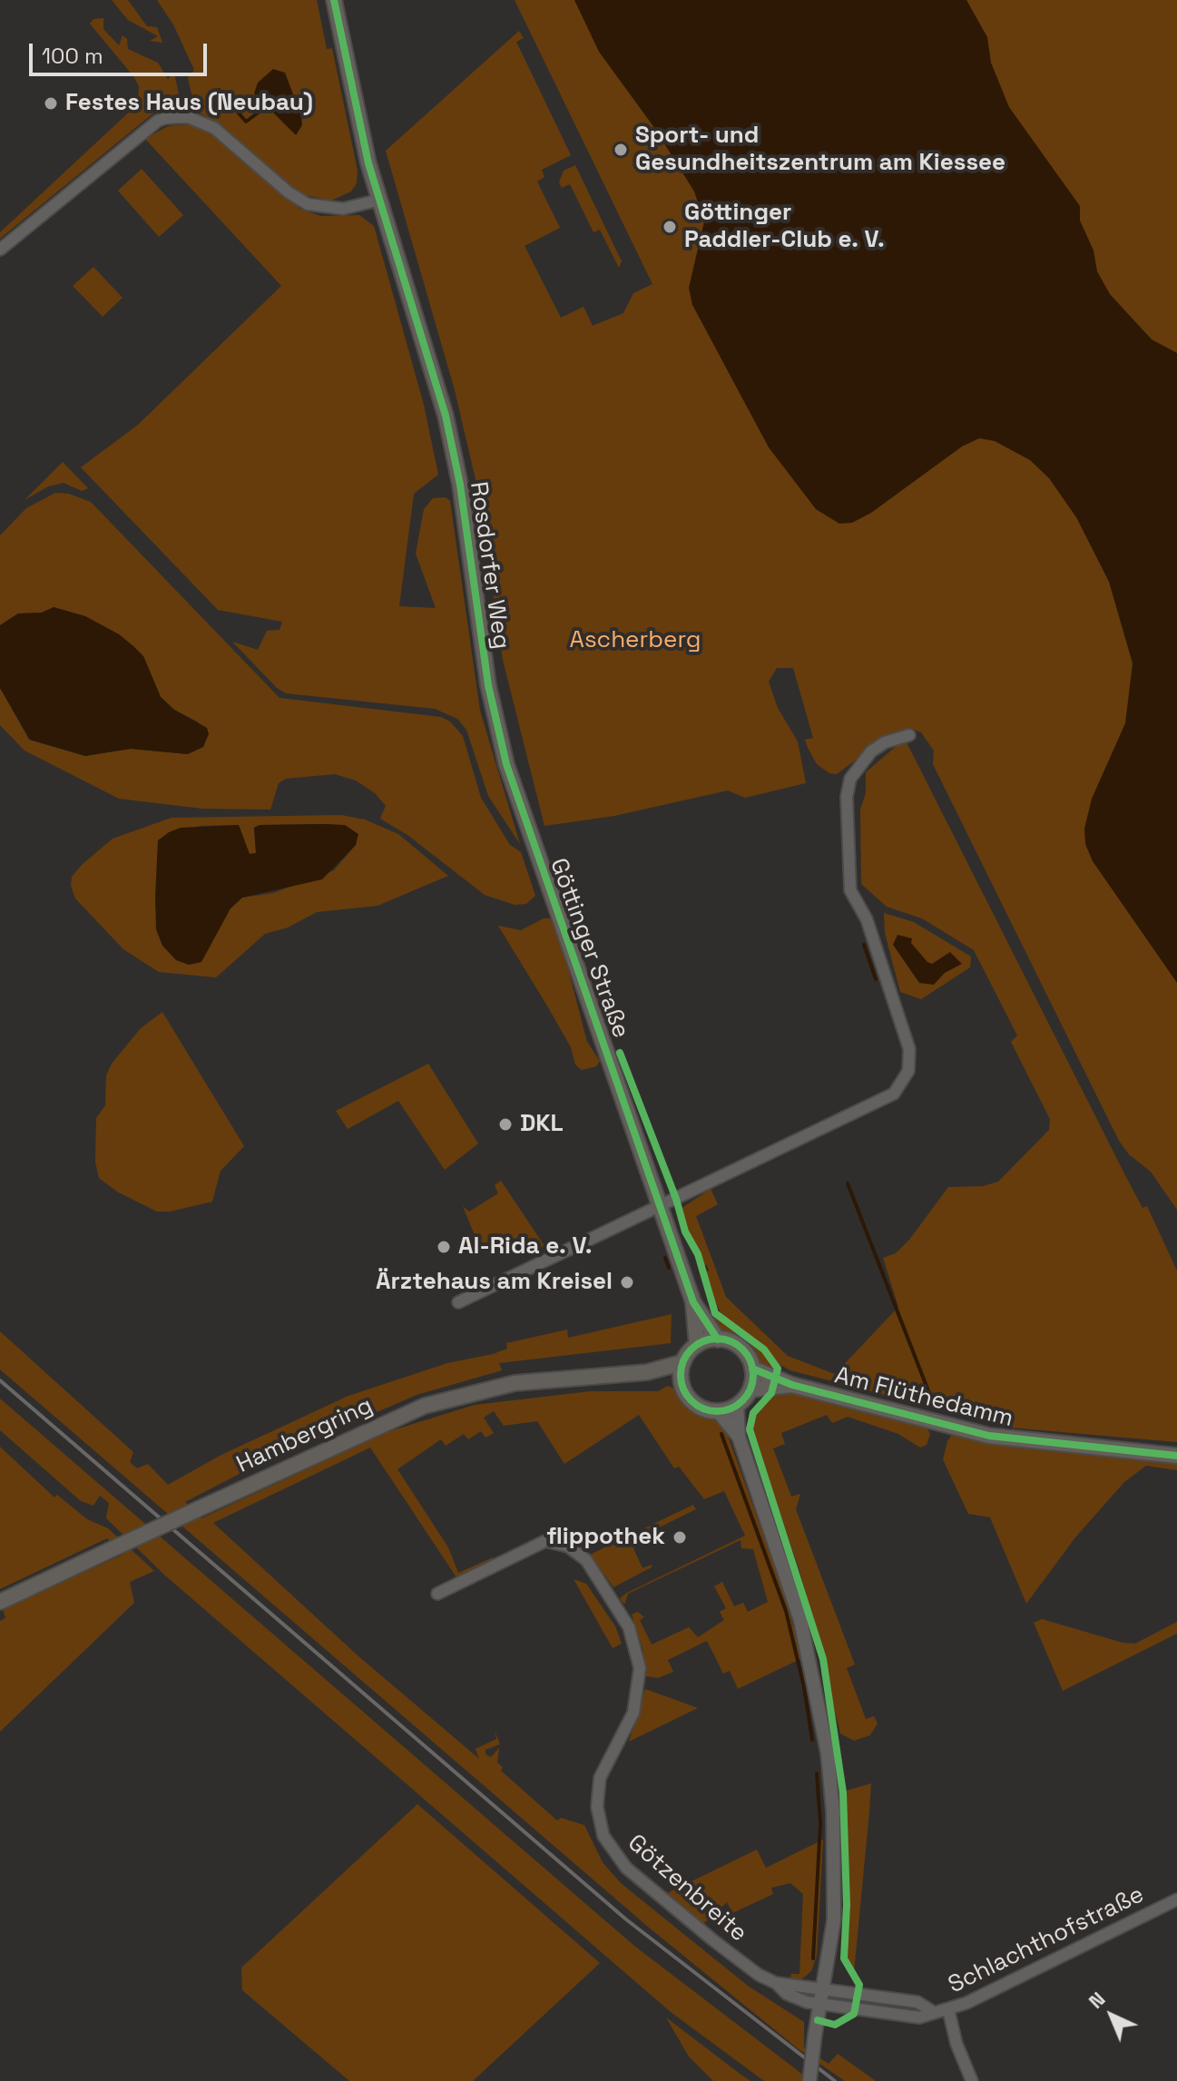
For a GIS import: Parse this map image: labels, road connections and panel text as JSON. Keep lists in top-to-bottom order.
{
  "streets": {
    "main road": [
      "Rosdorfer Weg",
      "Göttinger Straße",
      "Am Flüthedamm",
      "Hambergring"
    ],
    "street": ["Götzenbreite", "Schlachthofstraße"]
  },
  "crossings": [
    ["Rosdorfer Weg", "Göttinger Straße"],
    ["Göttinger Straße", "Am Flüthedamm"],
    ["Göttinger Straße", "Hambergring"],
    ["Am Flüthedamm", "Hambergring"],
    ["Götzenbreite", "Schlachthofstraße"]
  ],
  "parks": ["Ascherberg"],
  "places": [
    "Festes Haus (Neubau)",
    "Sport- und Gesundheitszentrum am Kiessee",
    "Göttinger Paddler-Club e. V.",
    "DKL",
    "Al-Rida e. V.",
    "Ärztehaus am Kreisel",
    "flippothek"
  ],
  "scale_bar": "100 m",
  "north": "top left"
}
